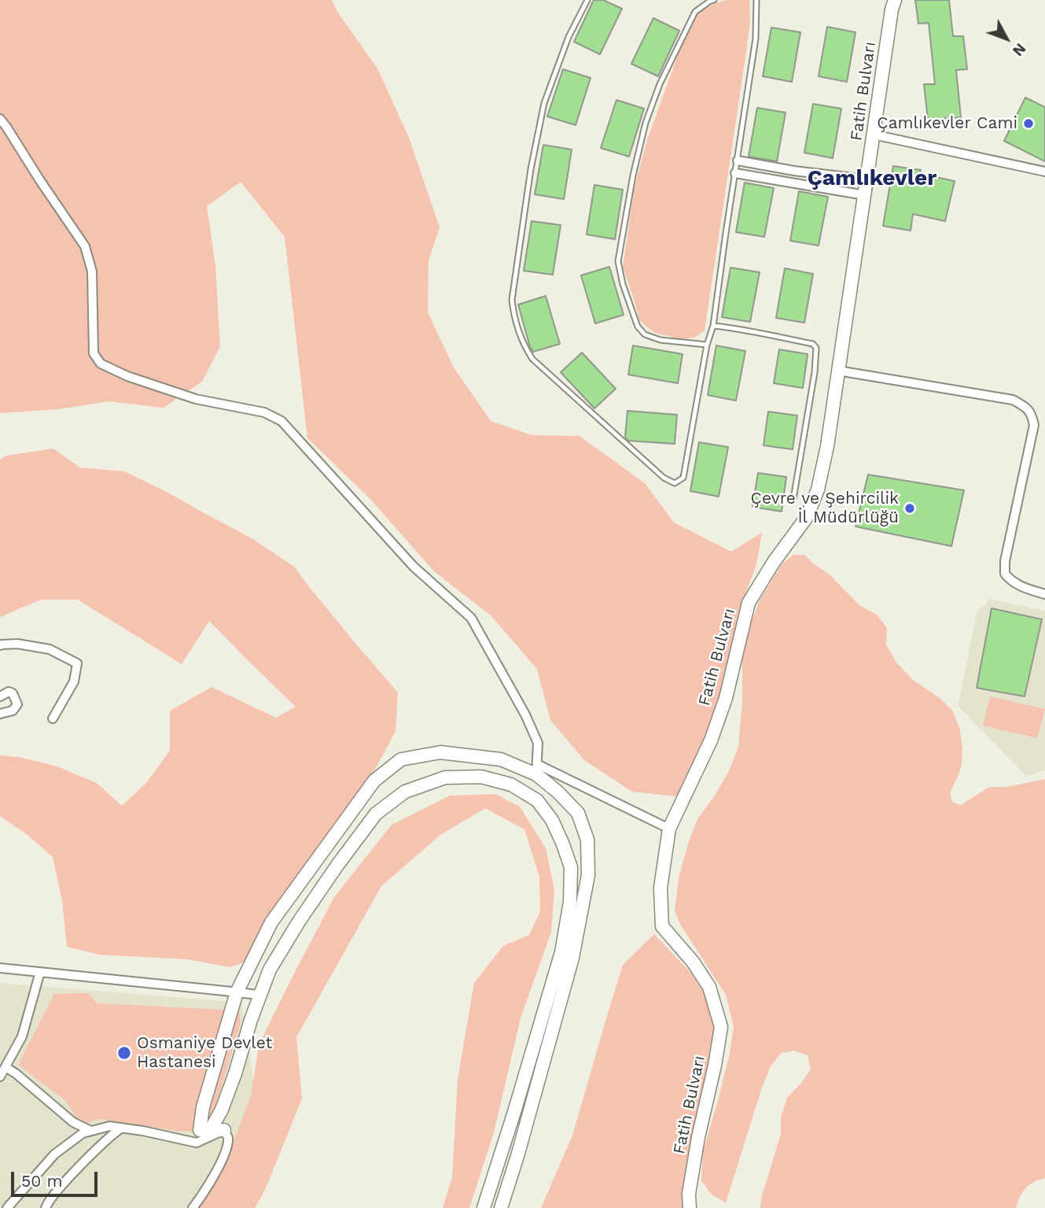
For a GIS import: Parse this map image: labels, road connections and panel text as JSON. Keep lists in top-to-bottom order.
{
  "streets": {
    "street": ["Fatih Bulvarı"]
  },
  "districts": ["Çamlıkevler"],
  "places": ["Çamlıkevler Cami", "Çevre ve Şehircilik İl Müdürlüğü", "Osmaniye Devlet Hastanesi"],
  "scale_bar": "50 m",
  "north": "bottom right"
}
